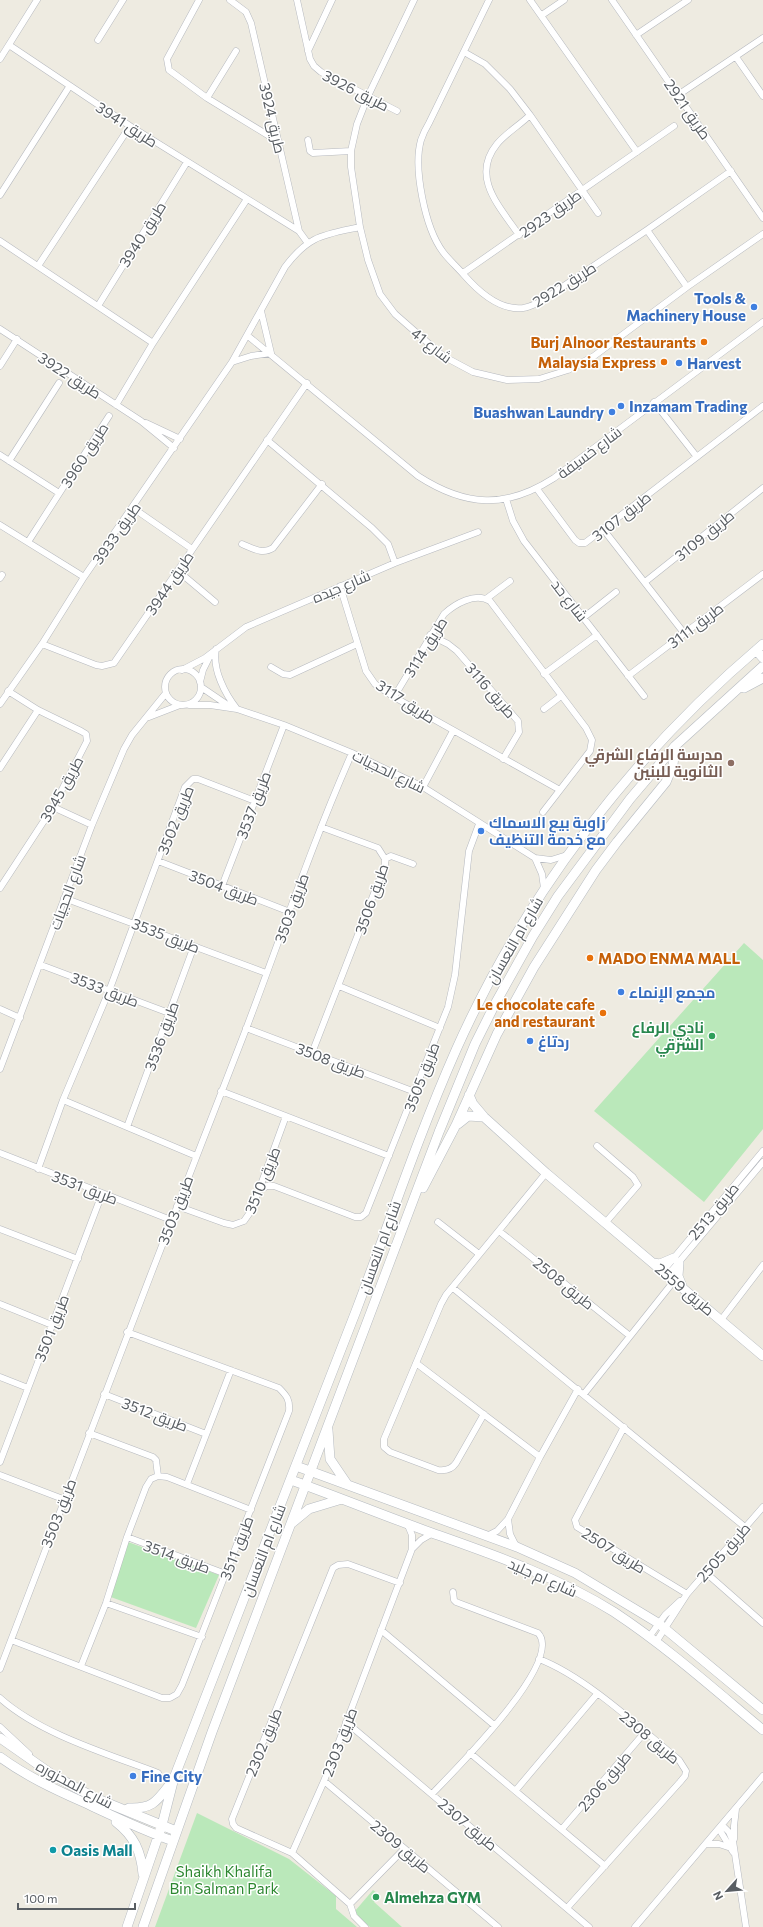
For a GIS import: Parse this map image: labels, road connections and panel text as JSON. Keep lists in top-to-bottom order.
{
  "streets": {
    "main road": [
      "شارع ام النعسان",
      "طريق 2559",
      "شارع ام جليد",
      "شارع المحزوره"
    ],
    "street": [
      "طريق 3926",
      "طريق 2921",
      "طريق 3924",
      "طريق 3941",
      "طريق 2923",
      "طريق 3940",
      "طريق 2922",
      "شارع 41",
      "طريق 3922",
      "شارع خسيفة",
      "طريق 3960",
      "طريق 3107",
      "طريق 3933",
      "طريق 3109",
      "طريق 3944",
      "شارع جيده",
      "شارع حد",
      "طريق 3111",
      "طريق 3114",
      "طريق 3116",
      "طريق 3117",
      "شارع الحجيات",
      "طريق 3945",
      "طريق 3537",
      "طريق 3502",
      "طريق 3504",
      "طريق 3506",
      "طريق 3503",
      "طريق 3535",
      "طريق 3533",
      "طريق 3536",
      "طريق 3508",
      "طريق 3505",
      "طريق 3510",
      "طريق 3531",
      "طريق 2513",
      "طريق 2508",
      "طريق 3501",
      "طريق 3512",
      "طريق 3511",
      "طريق 2507",
      "طريق 2505",
      "طريق 3514",
      "طريق 2308",
      "طريق 2302",
      "طريق 2303",
      "طريق 2306",
      "طريق 2307",
      "طريق 2309"
    ]
  },
  "crossings": [
    ["طريق 3926", "شارع 41"],
    ["طريق 2921", "طريق 2922"],
    ["طريق 3924", "طريق 3941"],
    ["طريق 3924", "طريق 3933"],
    ["طريق 3941", "طريق 3940"],
    ["طريق 2923", "طريق 2922"],
    ["شارع 41", "طريق 3933"],
    ["طريق 3922", "طريق 3933"],
    ["شارع خسيفة", "طريق 3107"],
    ["شارع خسيفة", "شارع حد"],
    ["طريق 3933", "طريق 3944"],
    ["طريق 3933", "طريق 3945"],
    ["شارع جيده", "طريق 3117"],
    ["شارع جيده", "شارع الحجيات"],
    ["شارع حد", "طريق 3111"],
    ["طريق 3114", "طريق 3116"],
    ["طريق 3114", "طريق 3117"],
    ["طريق 3116", "طريق 3117"],
    ["طريق 3117", "شارع الحجيات"],
    ["شارع الحجيات", "طريق 3537"],
    ["شارع الحجيات", "طريق 3503"],
    ["شارع الحجيات", "طريق 3535"],
    ["شارع الحجيات", "شارع ام النعسان"],
    ["شارع الحجيات", "طريق 3533"],
    ["شارع الحجيات", "طريق 3505"],
    ["طريق 3537", "طريق 3502"],
    ["طريق 3537", "طريق 3504"],
    ["طريق 3502", "طريق 3504"],
    ["طريق 3502", "طريق 3535"],
    ["طريق 3504", "طريق 3503"],
    ["طريق 3506", "طريق 3503"],
    ["طريق 3506", "طريق 3508"],
    ["طريق 3503", "طريق 3535"],
    ["طريق 3503", "طريق 3508"],
    ["طريق 3503", "طريق 3510"],
    ["طريق 3503", "طريق 3531"],
    ["طريق 3503", "طريق 3512"],
    ["طريق 3503", "طريق 3511"],
    ["طريق 3535", "طريق 3536"],
    ["شارع ام النعسان", "شارع ام جليد"],
    ["شارع ام النعسان", "شارع المحزوره"],
    ["طريق 3533", "طريق 3536"],
    ["طريق 3508", "طريق 3505"],
    ["طريق 3505", "طريق 3510"],
    ["طريق 3531", "طريق 3501"],
    ["طريق 2513", "طريق 2508"],
    ["طريق 2513", "طريق 2559"],
    ["طريق 3512", "طريق 3511"],
    ["طريق 3511", "طريق 3514"],
    ["طريق 2507", "طريق 2505"],
    ["طريق 2505", "شارع ام جليد"],
    ["شارع ام جليد", "طريق 2303"],
    ["طريق 2308", "طريق 2306"],
    ["طريق 2308", "طريق 2307"],
    ["طريق 2302", "طريق 2303"],
    ["طريق 2303", "طريق 2307"],
    ["طريق 2303", "طريق 2309"]
  ],
  "parks": ["Shaikh Khalifa Bin Salman Park"],
  "places": [
    "Tools & Machinery House",
    "Burj Alnoor Restaurants",
    "Malaysia Express",
    "Harvest",
    "Inzamam Trading",
    "Buashwan Laundry",
    "مدرسة الرفاع الشرقي الثانوية للبنين",
    "زاوية بيع الاسماك مع خدمة التنظيف",
    "MADO ENMA MALL",
    "مجمع الإنماء",
    "Le chocolate cafe and restaurant",
    "نادي الرفاع الشرقي",
    "ردتاغ",
    "Fine City",
    "Oasis Mall",
    "Almehza GYM"
  ],
  "scale_bar": "100 m",
  "north": "bottom left"
}
